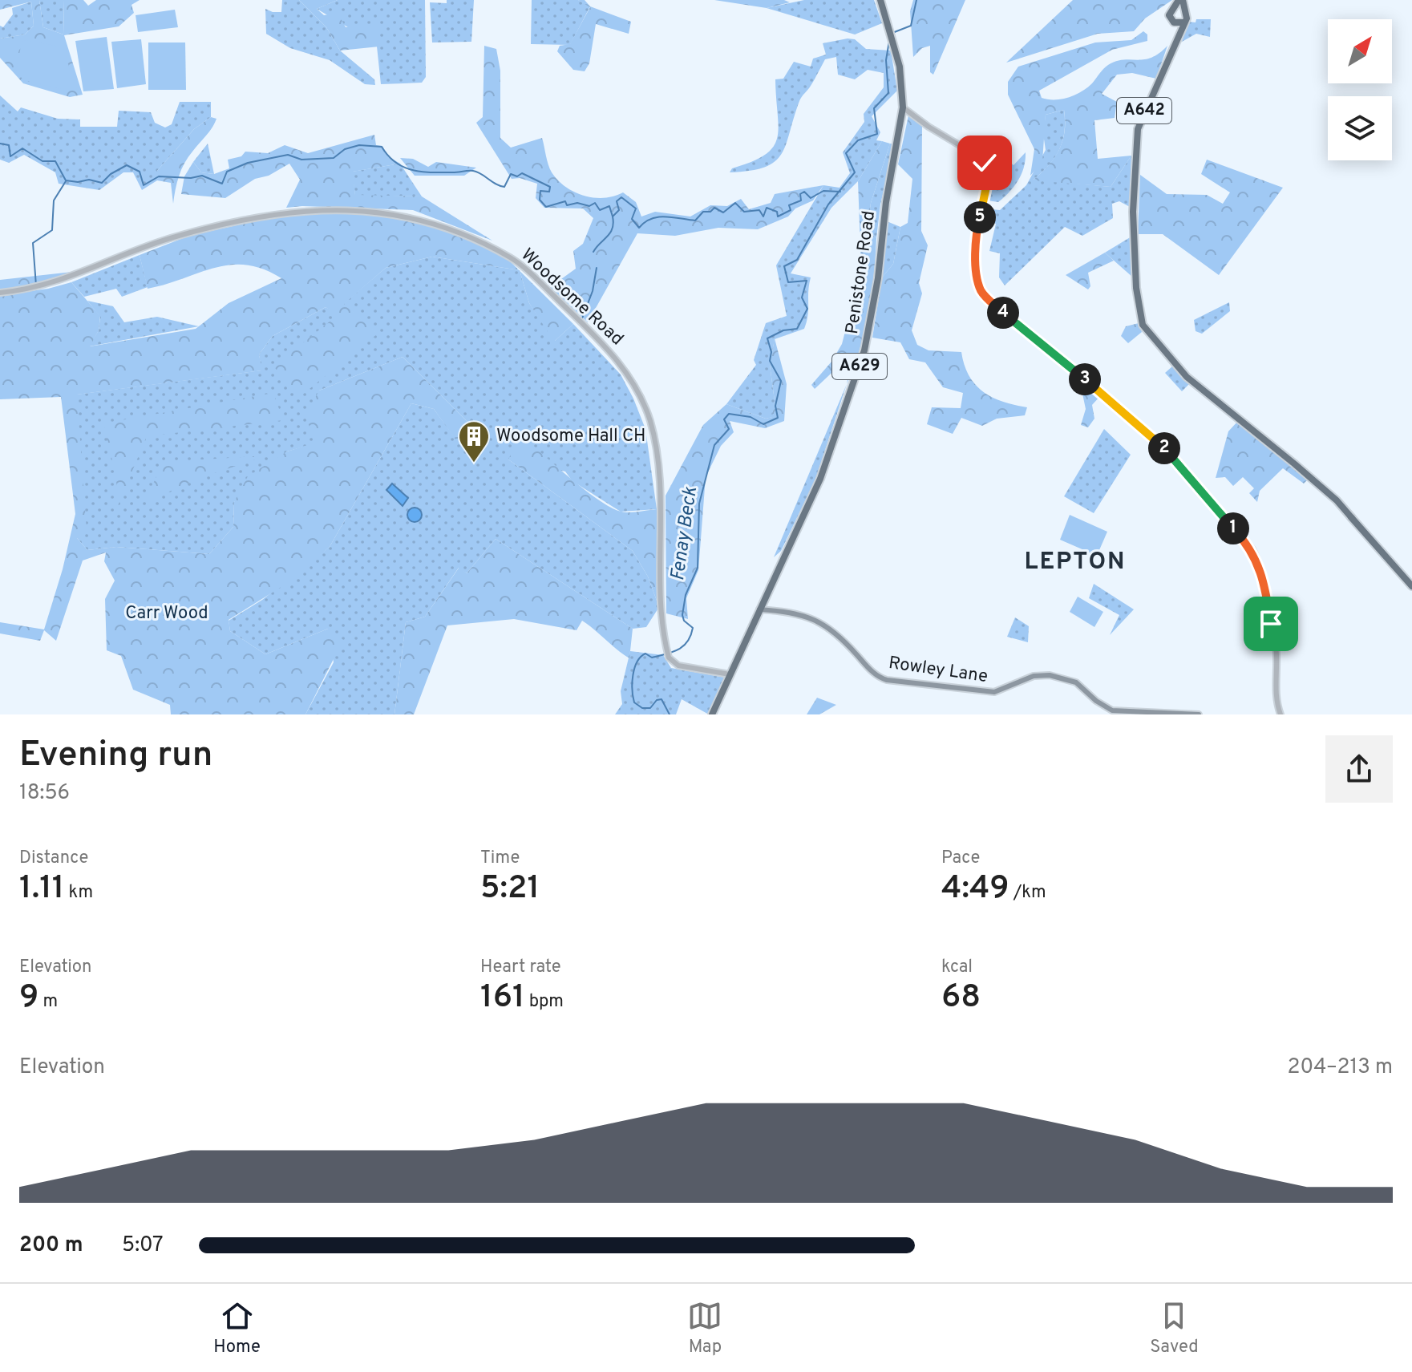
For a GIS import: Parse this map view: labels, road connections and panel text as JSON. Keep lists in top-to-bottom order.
{
  "streets": {
    "highway": ["A642", "Penistone Road", "A629"],
    "main road": ["Rowley Lane"],
    "street": ["Woodsome Road"]
  },
  "crossings": [
    ["Penistone Road", "Woodsome Road"],
    ["Penistone Road", "Rowley Lane"]
  ],
  "districts": ["LEPTON"],
  "water": ["Fenay Beck"],
  "parks": ["Carr Wood"],
  "places": {
    "building": ["Woodsome Hall CH"]
  },
  "north": "top right",
  "page": {
    "pins": [
      "5",
      "4",
      "3",
      "2",
      "1"
    ],
    "heading": ["Evening run", "18:56"],
    "stats": [
      ["Distance", "1.11 km"],
      ["Time", "5:21"],
      ["Pace", "4:49 /km"],
      ["Elevation", "9 m"],
      ["Heart rate", "161 bpm"],
      ["kcal", "68"]
    ],
    "chart": ["Elevation", "204–213 m"],
    "list": [
      {
        "name": "200 m",
        "note": "5:07"
      }
    ],
    "tabs": ["Home", "Map", "Saved"]
  }
}
